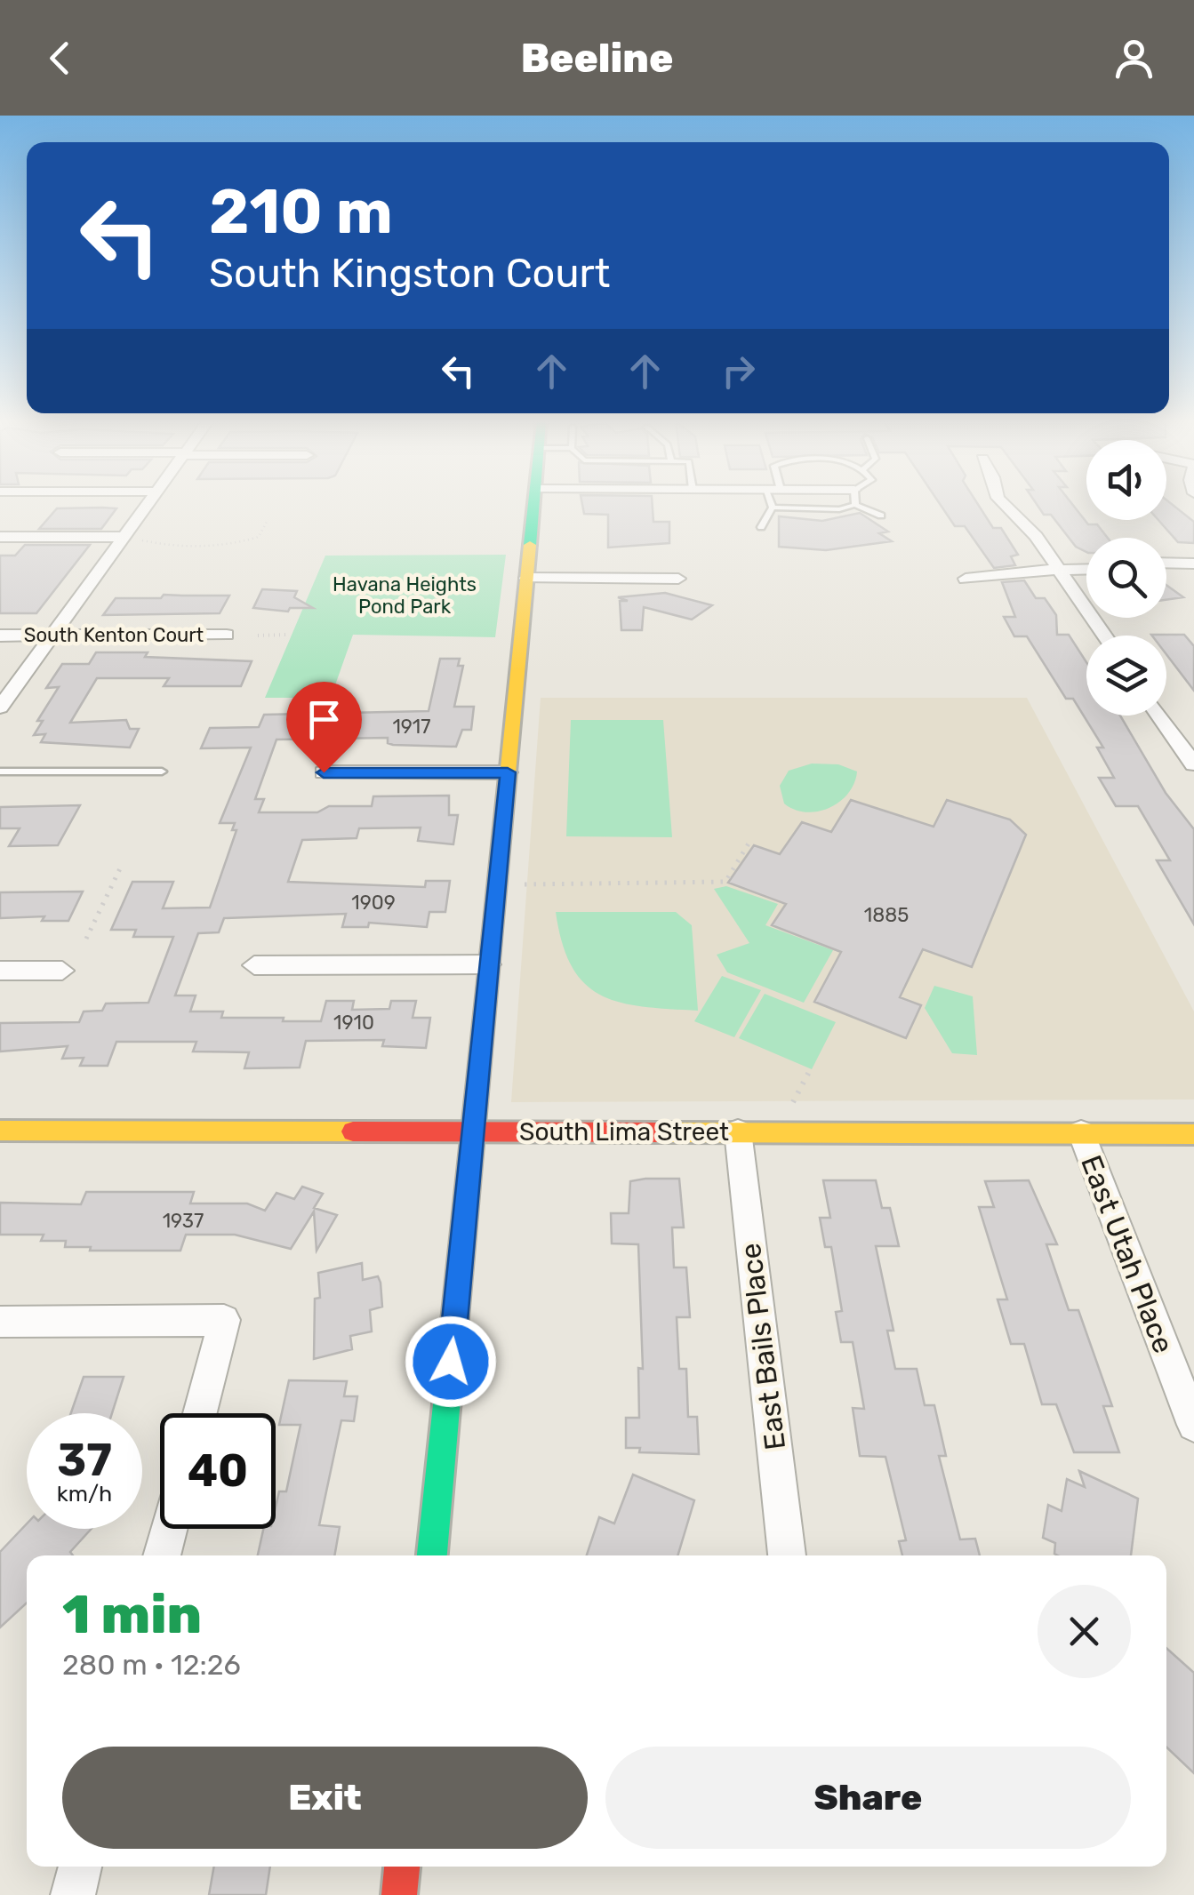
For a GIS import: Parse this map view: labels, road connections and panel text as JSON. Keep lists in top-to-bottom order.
{
  "streets": {
    "street": [
      "South Kenton Court",
      "South Lima Street",
      "East Utah Place",
      "East Bails Place"
    ]
  },
  "crossings": [
    ["South Lima Street", "East Utah Place"],
    ["South Lima Street", "East Bails Place"]
  ],
  "parks": ["Havana Heights Pond Park"],
  "house_numbers": [
    "1917",
    "1909",
    "1885",
    "1910",
    "1937"
  ],
  "page": {
    "header": "Beeline",
    "turn": ["210 m", "South Kingston Court"],
    "speed": "37 km/h",
    "limit": "40",
    "heading": ["1 min", "280 m · 12:26"],
    "buttons": ["Exit", "Share"]
  }
}
